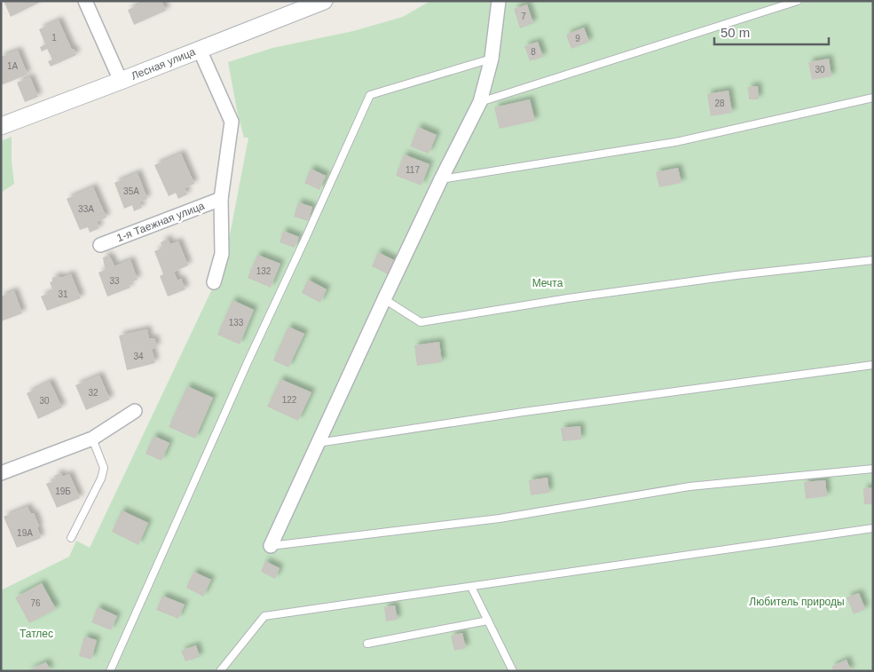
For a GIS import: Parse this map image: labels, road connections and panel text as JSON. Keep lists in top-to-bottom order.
{
  "streets": {
    "street": ["Лесная улица", "1-я Таежная улица"]
  },
  "parks": ["Мечта", "Любитель природы", "Татлес"],
  "house_numbers": [
    "7",
    "1",
    "9",
    "8",
    "1А",
    "30",
    "28",
    "117",
    "35А",
    "33А",
    "132",
    "33",
    "31",
    "133",
    "34",
    "32",
    "122",
    "30",
    "19Б",
    "19А",
    "76"
  ],
  "scale_bar": "50 m"
}
